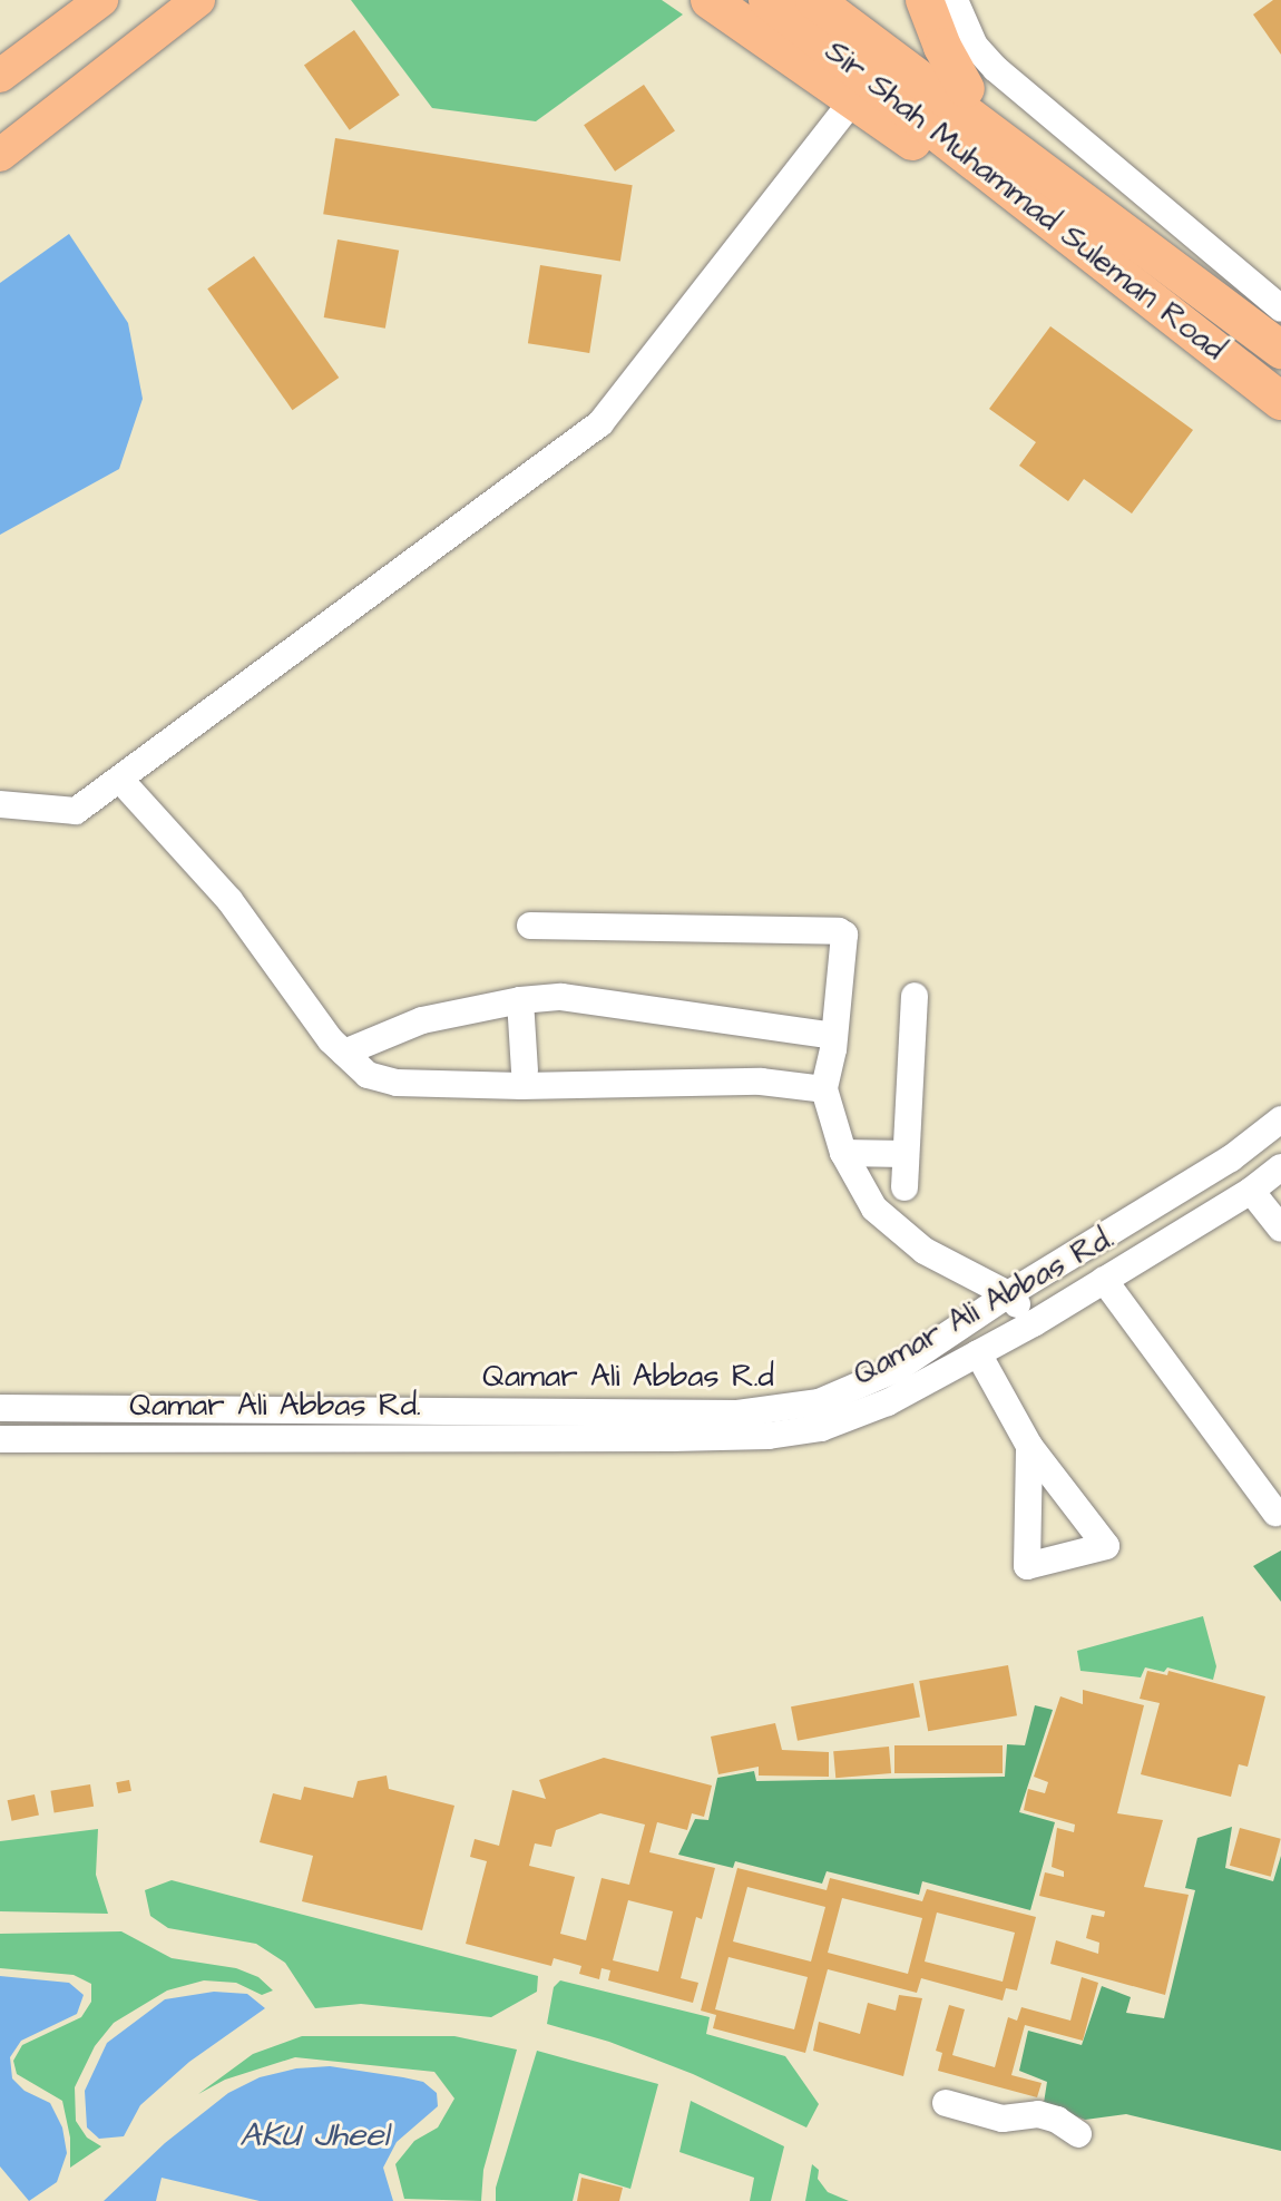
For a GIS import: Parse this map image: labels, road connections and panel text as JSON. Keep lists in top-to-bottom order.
{
  "streets": {
    "highway": ["Sir Shah Muhammad Suleman Road"],
    "street": ["Qamar Ali Abbas Rd.", "Qamar Ali Abbas R.d"]
  },
  "water": ["AKU Jheel"]
}
